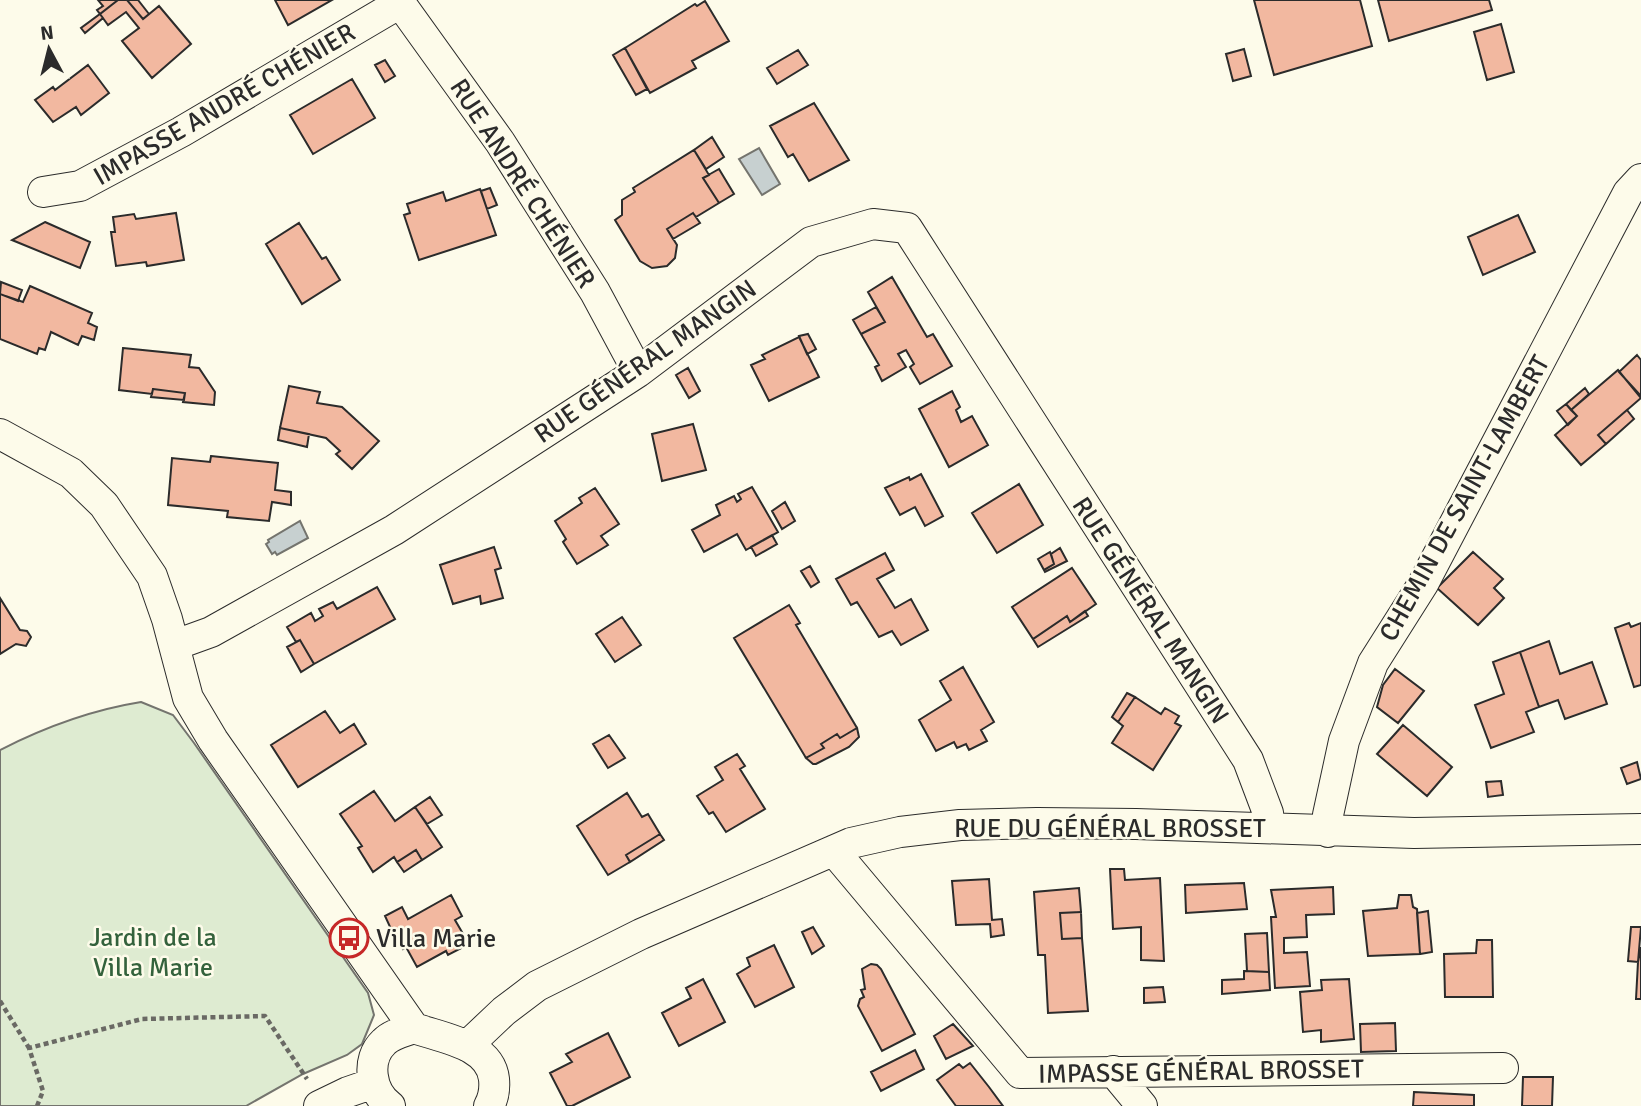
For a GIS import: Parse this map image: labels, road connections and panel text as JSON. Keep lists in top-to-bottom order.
{
  "streets": {
    "street": [
      "IMPASSE ANDRÉ CHÉNIER",
      "RUE ANDRÉ CHÉNIER",
      "RUE GÉNÉRAL MANGIN",
      "CHEMIN DE SAINT-LAMBERT",
      "RUE DU GÉNÉRAL BROSSET",
      "IMPASSE GÉNÉRAL BROSSET"
    ]
  },
  "crossings": [
    ["IMPASSE ANDRÉ CHÉNIER", "RUE ANDRÉ CHÉNIER"],
    ["RUE ANDRÉ CHÉNIER", "RUE GÉNÉRAL MANGIN"],
    ["RUE GÉNÉRAL MANGIN", "RUE DU GÉNÉRAL BROSSET"],
    ["CHEMIN DE SAINT-LAMBERT", "RUE DU GÉNÉRAL BROSSET"],
    ["RUE DU GÉNÉRAL BROSSET", "IMPASSE GÉNÉRAL BROSSET"]
  ],
  "parks": ["Jardin de la Villa Marie"],
  "places": {
    "bus stop": ["Villa Marie"]
  },
  "north": "top"
}
